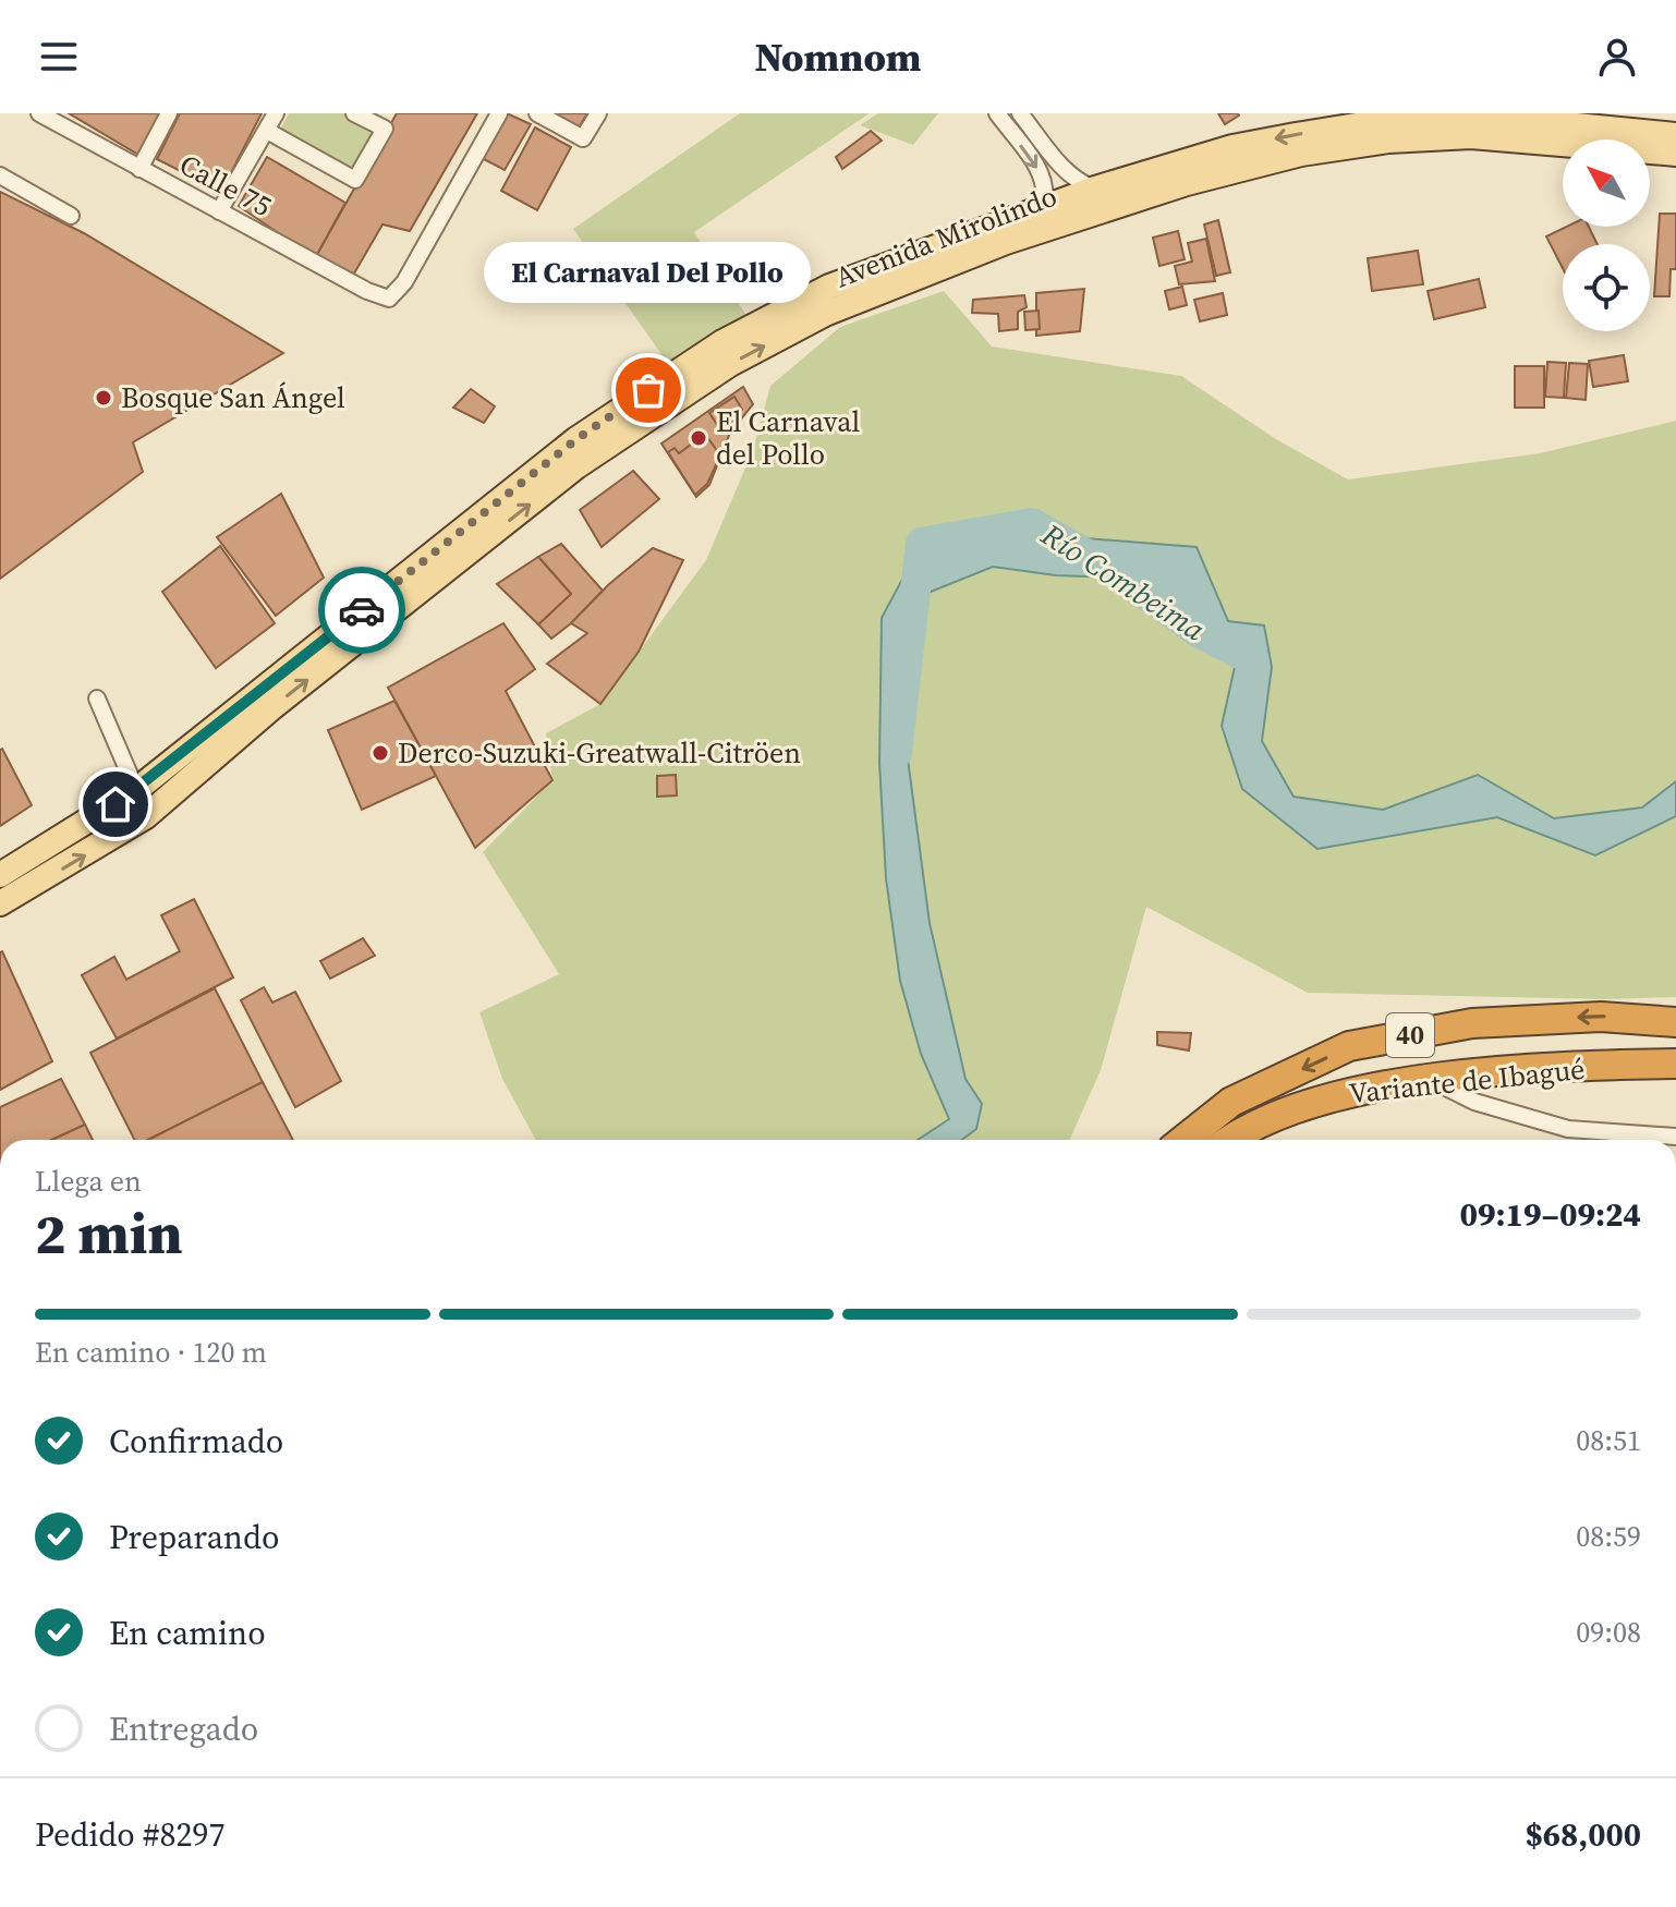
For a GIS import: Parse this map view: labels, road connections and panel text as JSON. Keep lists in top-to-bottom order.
{
  "streets": {
    "highway": ["40", "Variante de Ibagué"],
    "main road": ["Avenida Mirolindo"],
    "street": ["Calle 75"]
  },
  "water": ["Río Combeima"],
  "places": [
    "El Carnaval Del Pollo",
    "Bosque San Ángel",
    "El Carnaval del Pollo",
    "Derco-Suzuki-Greatwall-Citröen"
  ],
  "north": "top left",
  "page": {
    "header": "Nomnom",
    "bubble": "El Carnaval Del Pollo",
    "heading": ["2 min", "Llega en", "09:19–09:24"],
    "panel": ["Pedido #8297", "$68,000"],
    "bar": "En camino · 120 m",
    "list": [
      ["Confirmado", "08:51"],
      ["Preparando", "08:59"],
      ["En camino", "09:08"],
      "Entregado"
    ]
  }
}
